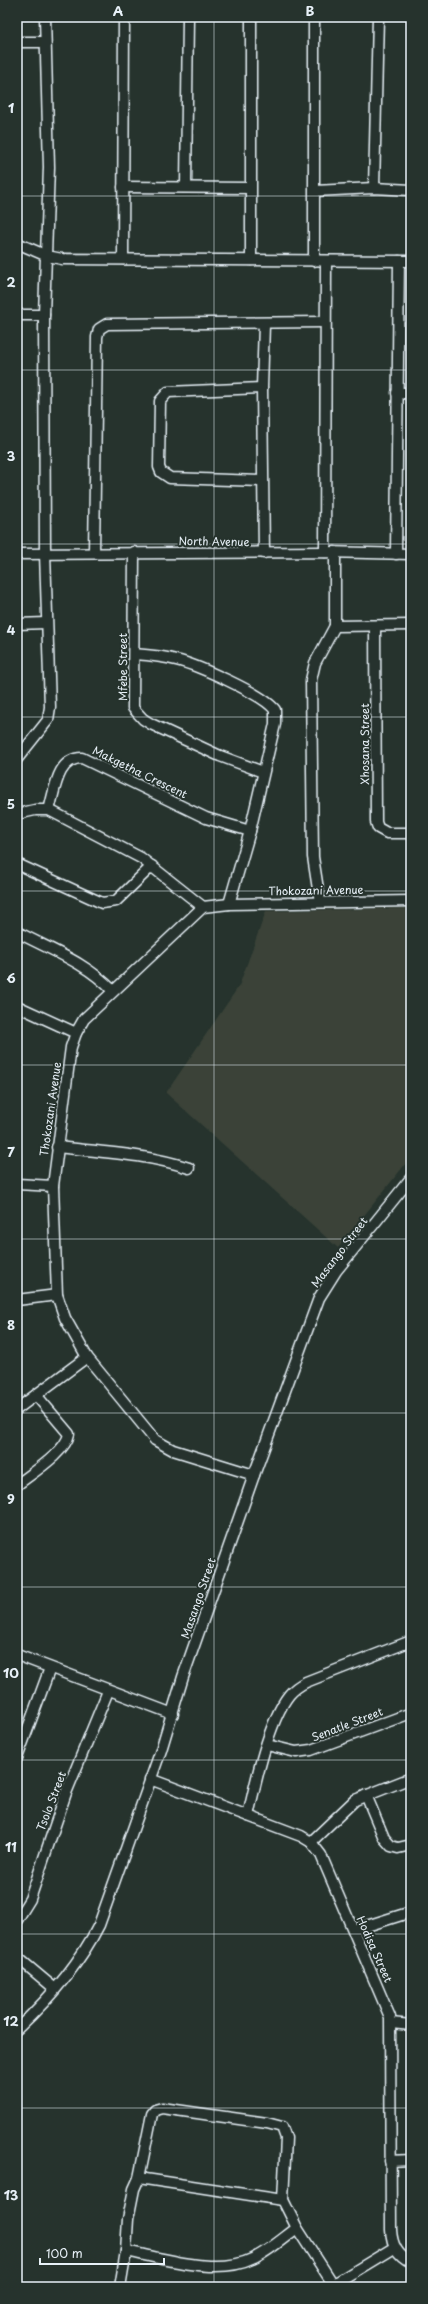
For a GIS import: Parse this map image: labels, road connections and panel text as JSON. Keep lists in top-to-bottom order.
{
  "streets": {
    "street": [
      "North Avenue",
      "Mfebe Street",
      "Xhosana Street",
      "Makgetha Crescent",
      "Thokozani Avenue",
      "Masango Street",
      "Senatle Street",
      "Tsolo Street",
      "Hodisa Street"
    ]
  },
  "crossings": [
    ["North Avenue", "Mfebe Street"],
    ["Thokozani Avenue", "Masango Street"]
  ],
  "scale_bar": "100 m",
  "grid": {
    "columns": ["A", "B"],
    "rows": [
      "1",
      "2",
      "3",
      "4",
      "5",
      "6",
      "7",
      "8",
      "9",
      "10",
      "11",
      "12",
      "13"
    ]
  }
}
